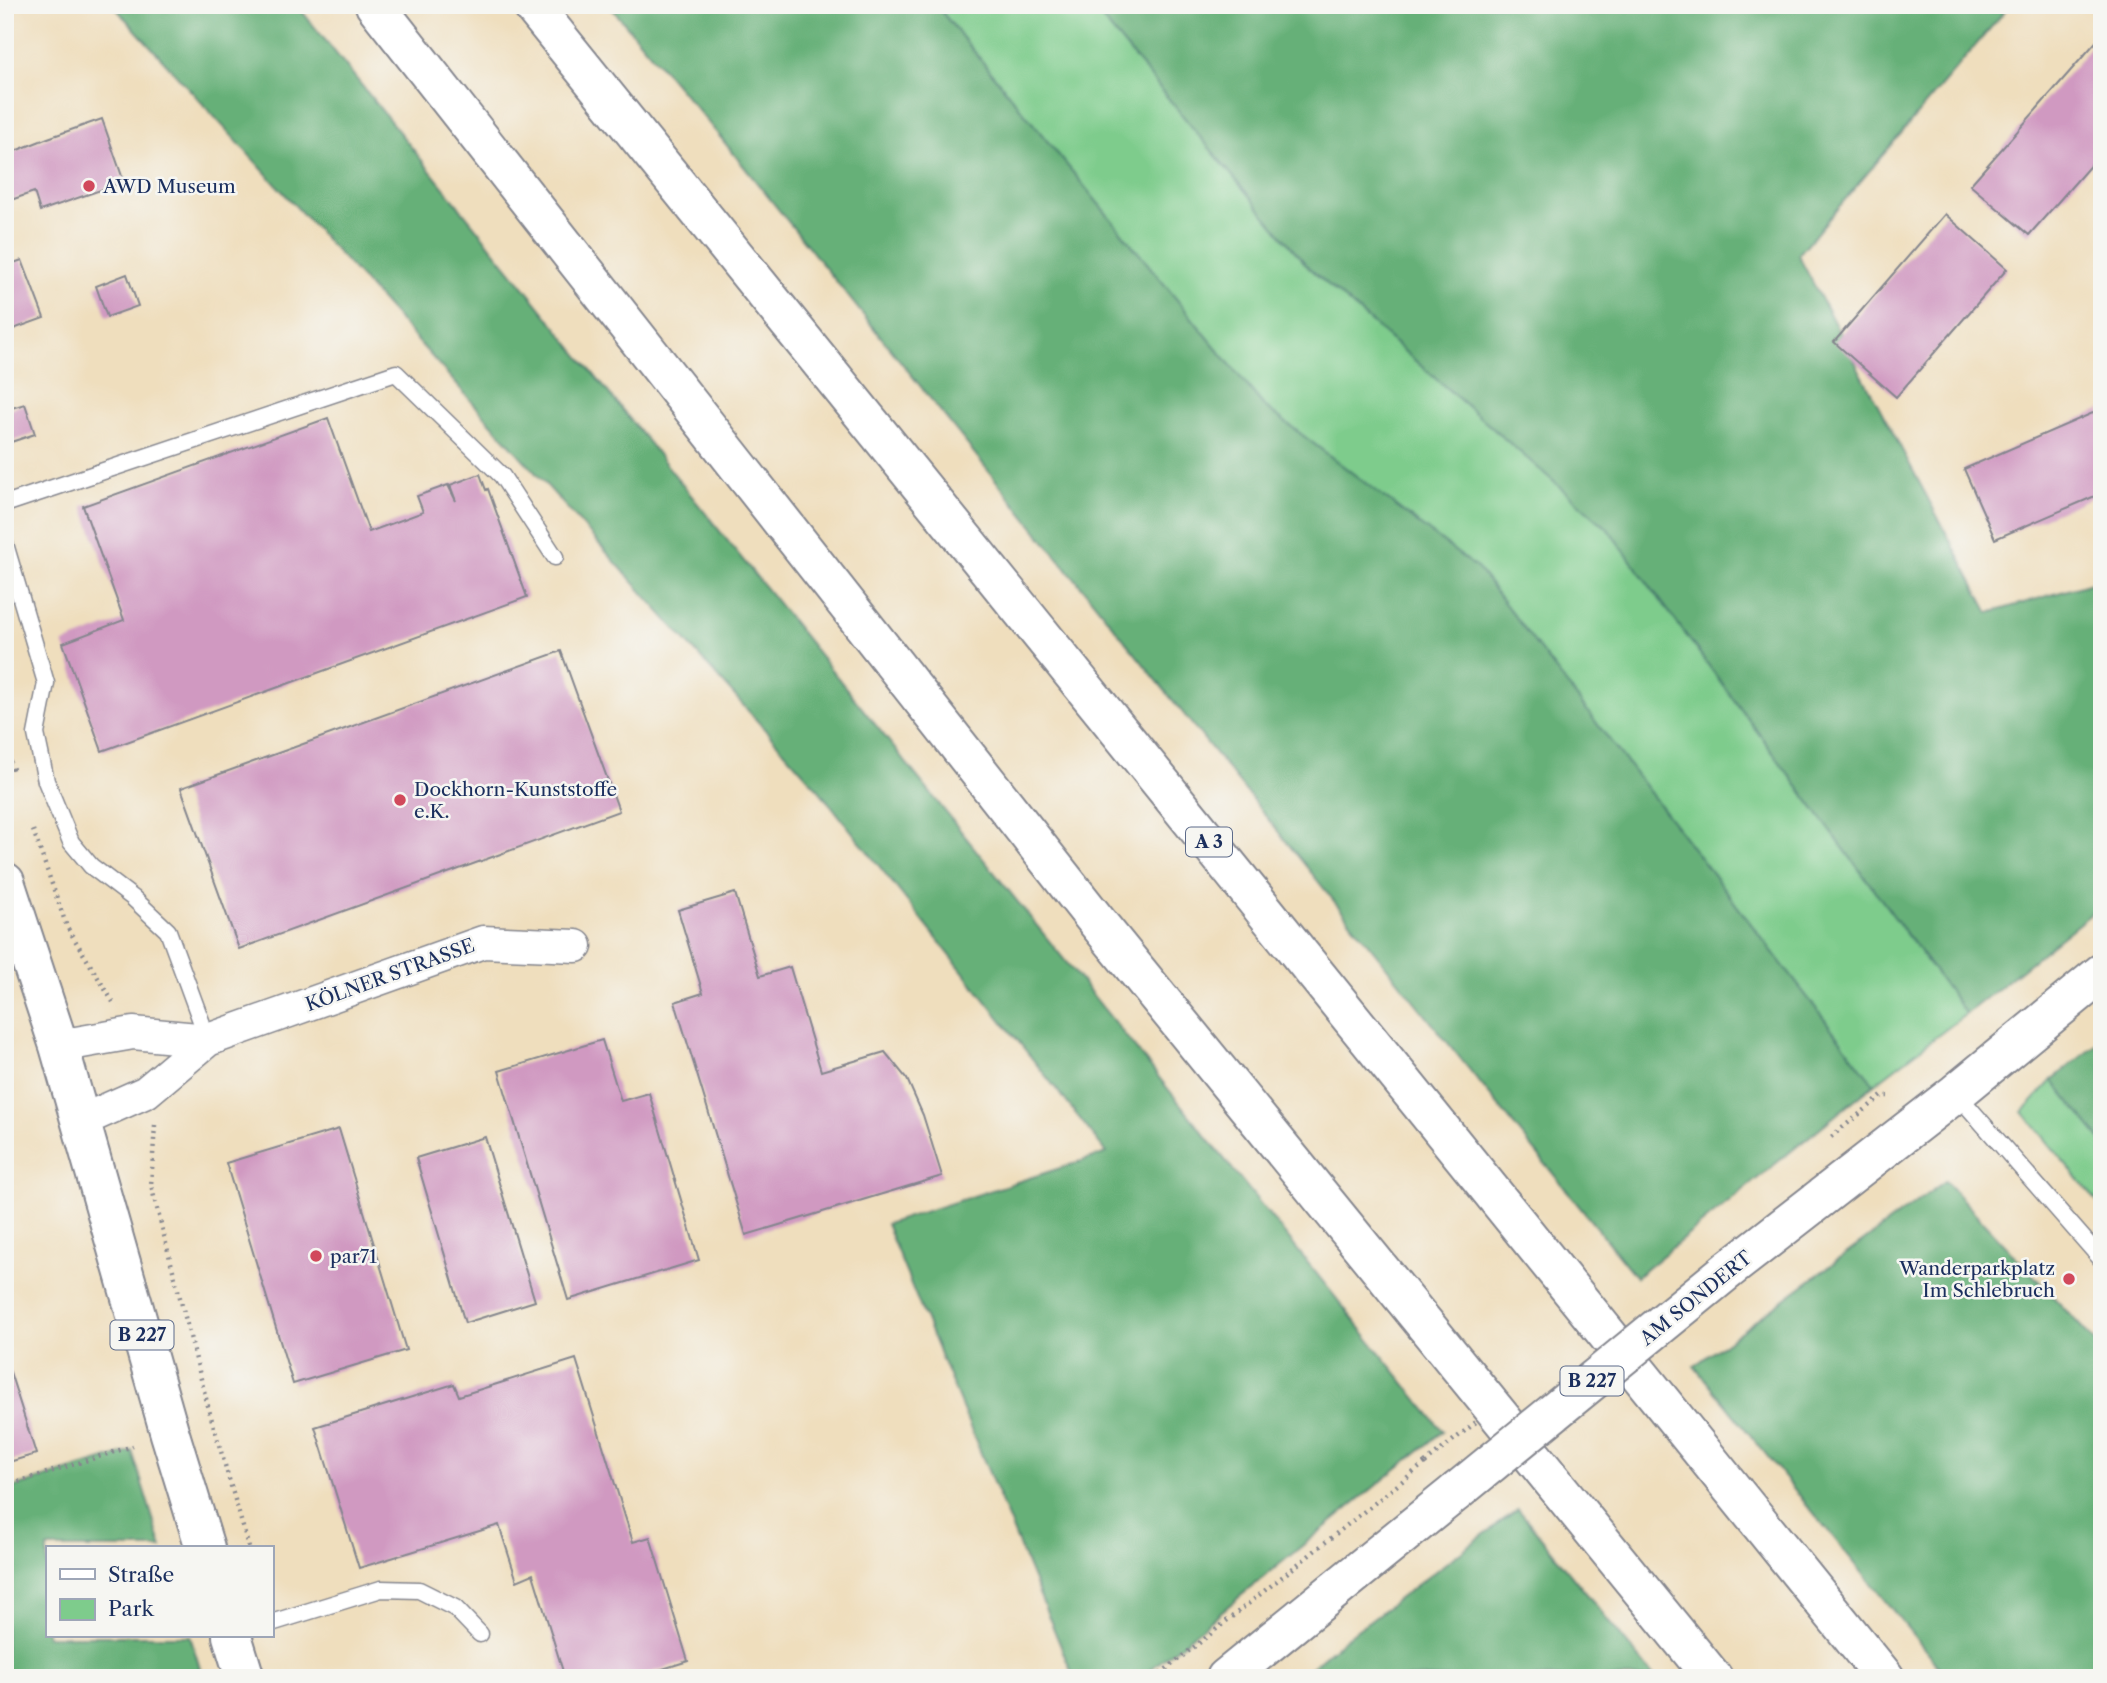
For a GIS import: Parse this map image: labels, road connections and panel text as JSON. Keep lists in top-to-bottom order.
{
  "streets": {
    "main road": ["A 3", "AM SONDERT", "B 227"],
    "street": ["KÖLNER STRASSE"]
  },
  "crossings": [
    ["KÖLNER STRASSE", "B 227"]
  ],
  "places": [
    "AWD Museum",
    "Dockhorn-Kunststoffe e.K.",
    "par71",
    "Wanderparkplatz Im Schlebruch"
  ],
  "legend": ["Straße", "Park"]
}
